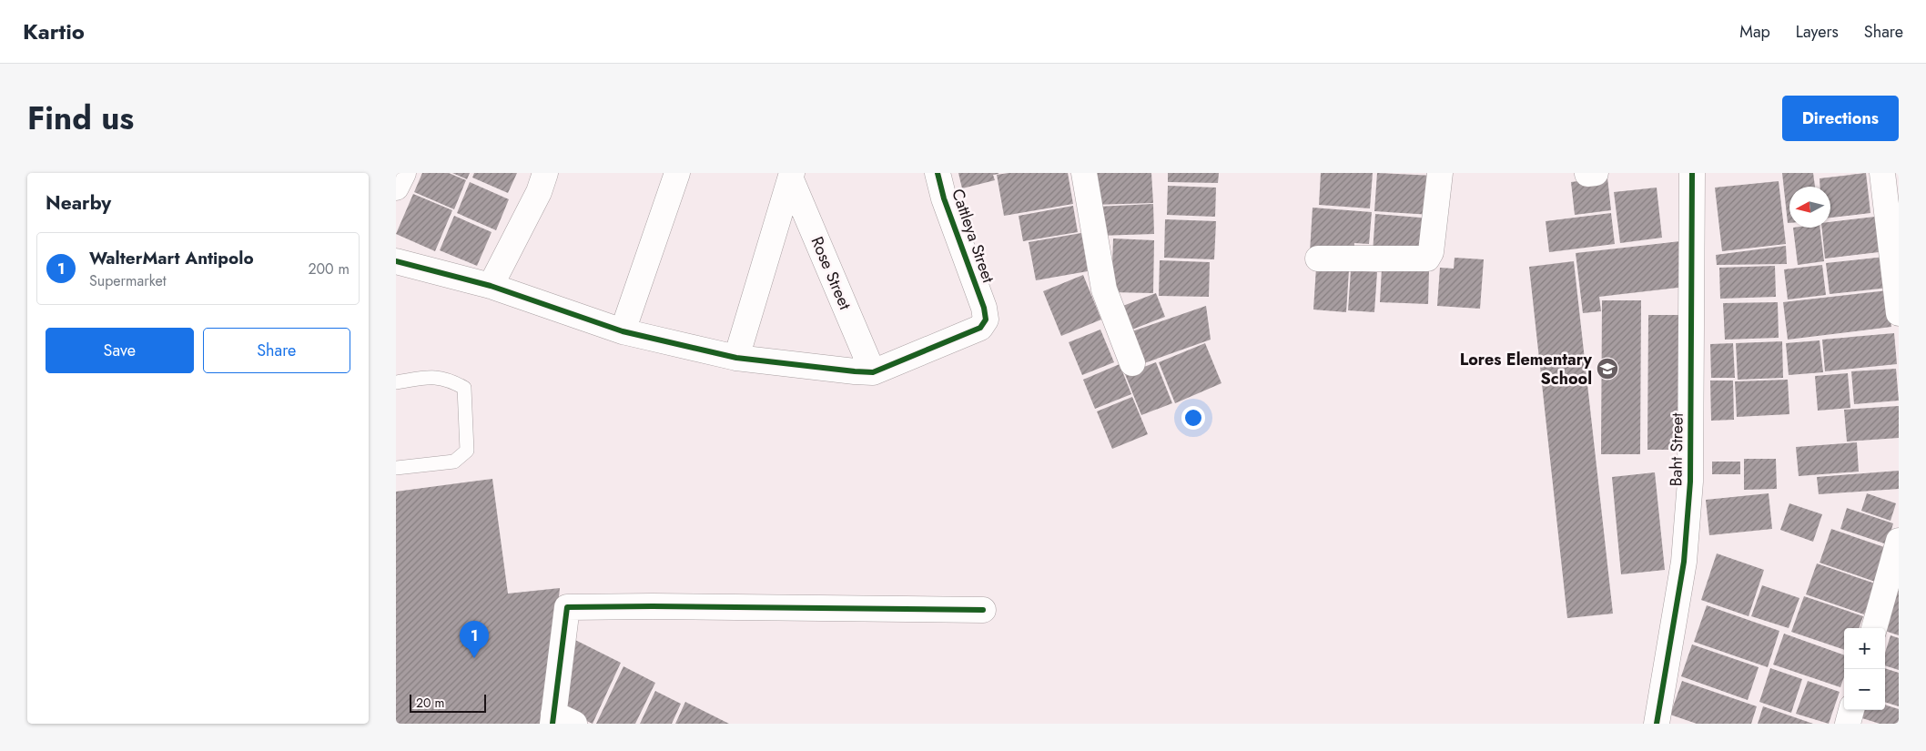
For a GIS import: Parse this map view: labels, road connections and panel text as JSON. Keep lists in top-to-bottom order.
{
  "streets": {
    "street": ["Cattleya Street", "Rose Street", "Baht Street"]
  },
  "crossings": [
    ["Cattleya Street", "Rose Street"]
  ],
  "places": {
    "school or university": ["Lores Elementary School"]
  },
  "scale_bar": "20 m",
  "north": "left",
  "page": {
    "header": "Kartio",
    "nav": ["Map", "Layers", "Share"],
    "title": "Find us",
    "buttons": [
      "Directions",
      ["Save", "Share"]
    ],
    "heading": "Nearby",
    "list": [
      {
        "mark": "1",
        "name": "WalterMart Antipolo",
        "note": "Supermarket",
        "value": "200 m"
      }
    ],
    "pins": "1",
    "map_buttons": ["+", "−"],
    "scale": "20 m"
  }
}
